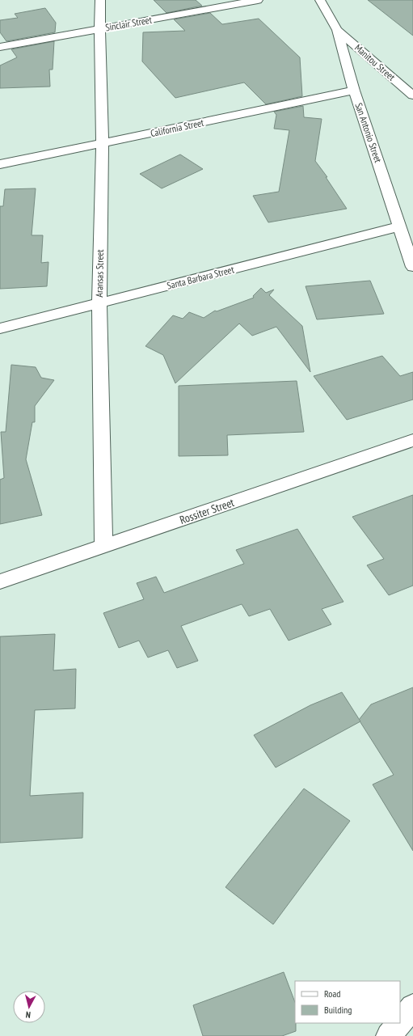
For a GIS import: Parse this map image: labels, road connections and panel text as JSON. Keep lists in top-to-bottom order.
{
  "streets": {
    "street": [
      "Sinclair Street",
      "Manitou Street",
      "California Street",
      "San Antonio Street",
      "Aransas Street",
      "Santa Barbara Street",
      "Rossiter Street"
    ]
  },
  "crossings": [
    ["Sinclair Street", "Aransas Street"],
    ["Manitou Street", "San Antonio Street"],
    ["California Street", "San Antonio Street"],
    ["California Street", "Aransas Street"],
    ["San Antonio Street", "Santa Barbara Street"],
    ["Aransas Street", "Santa Barbara Street"],
    ["Aransas Street", "Rossiter Street"]
  ],
  "legend": ["Road", "Building"],
  "north": "bottom"
}
